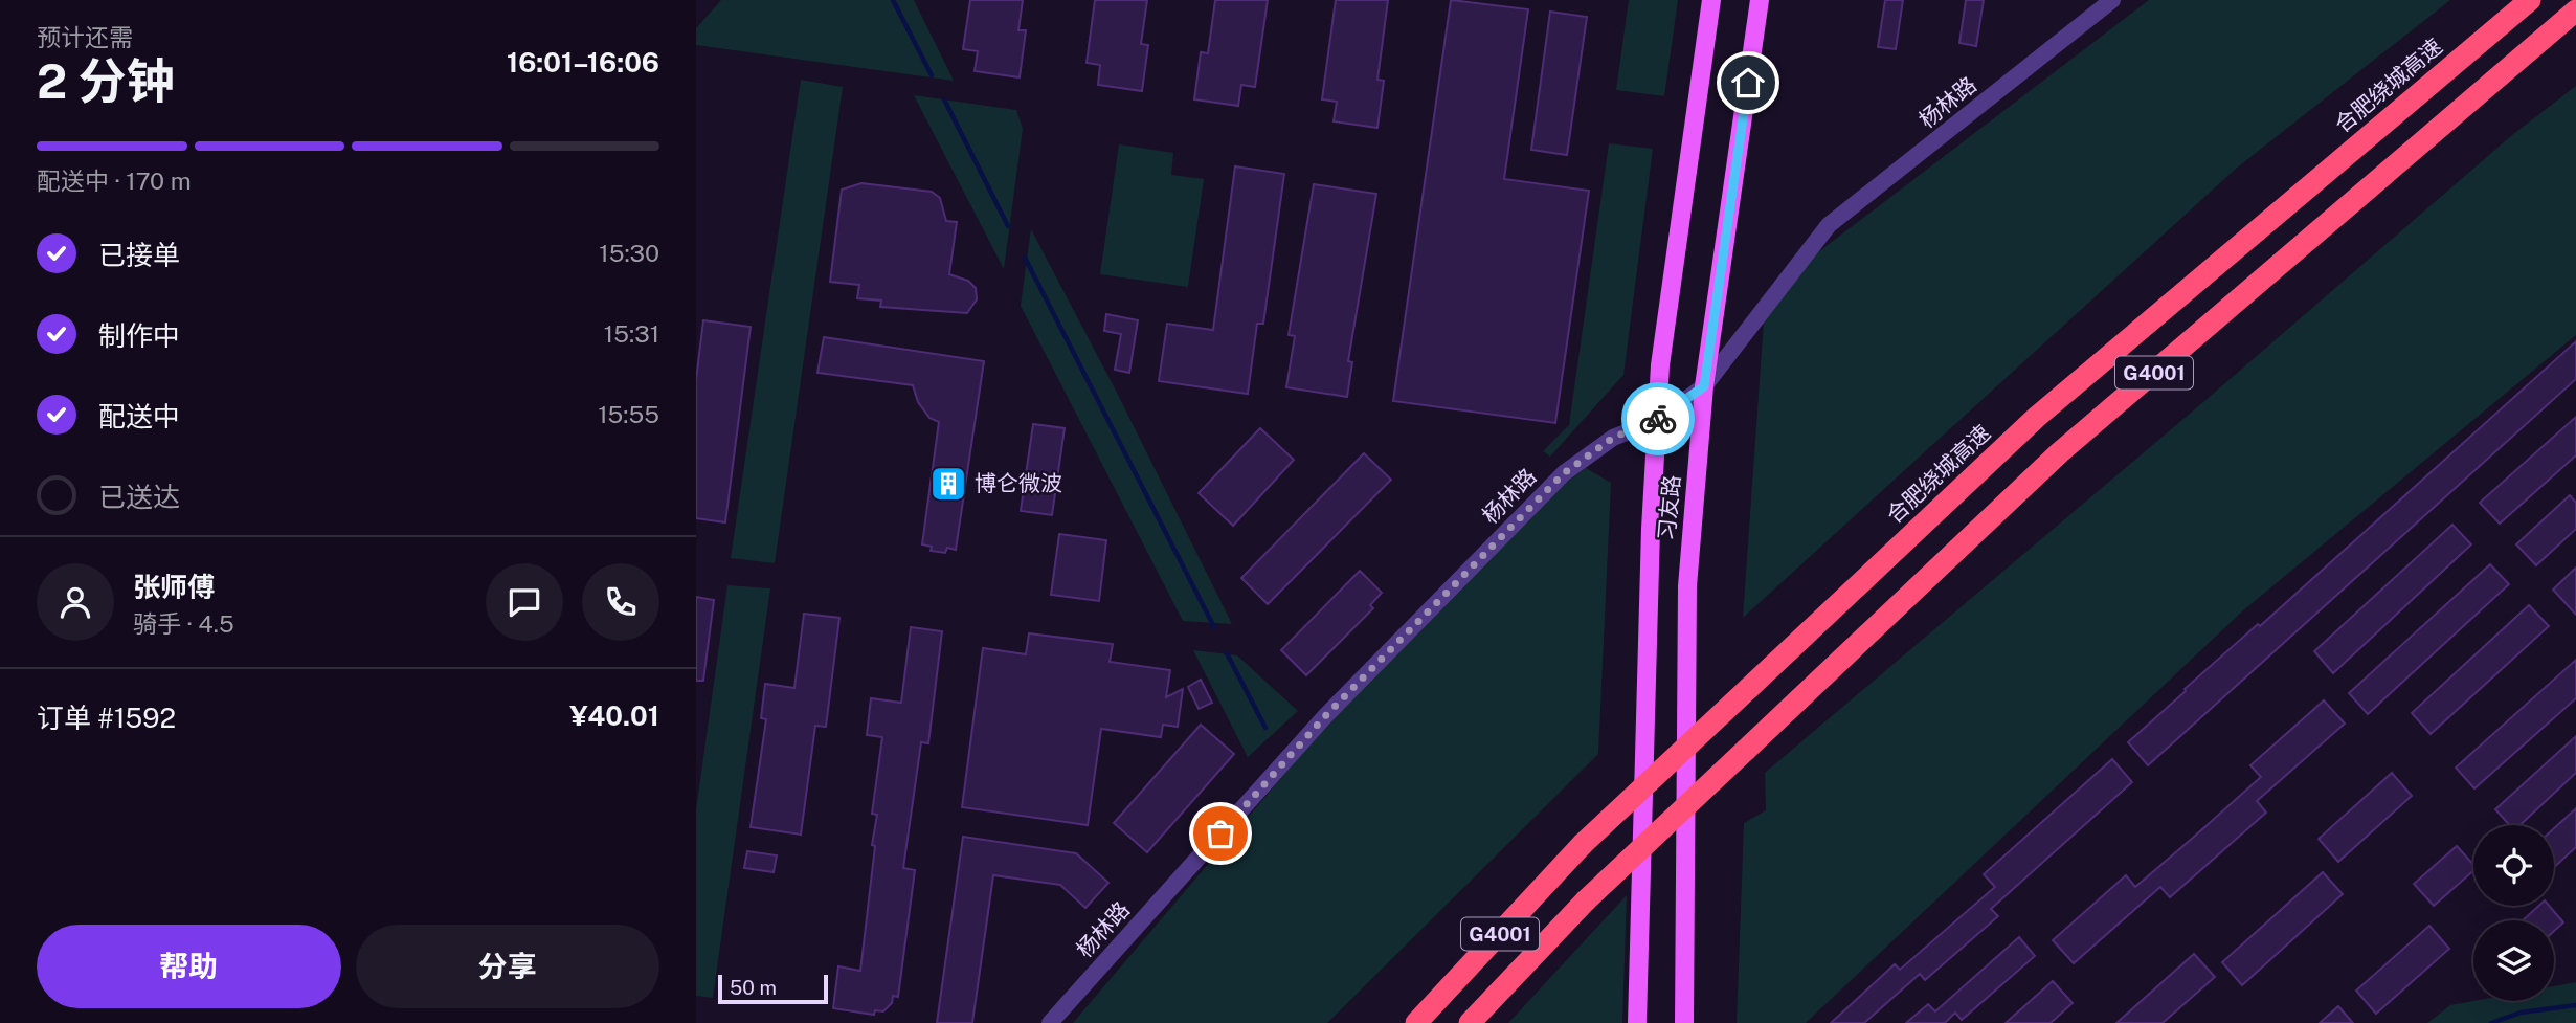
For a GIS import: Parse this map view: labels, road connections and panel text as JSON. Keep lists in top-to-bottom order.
{
  "streets": {
    "highway": ["合肥绕城高速", "G4001"],
    "main road": ["习友路"],
    "street": ["杨林路"]
  },
  "crossings": [
    ["杨林路", "习友路"]
  ],
  "places": {
    "building": ["博仑微波"]
  },
  "scale_bar": "50 m",
  "page": {
    "heading": ["2 分钟", "预计还需", "16:01–16:06"],
    "panel": [
      "张师傅",
      "骑手 · 4.5",
      "订单 #1592",
      "¥40.01"
    ],
    "bar": "配送中 · 170 m",
    "list": [
      ["已接单", "15:30"],
      ["制作中", "15:31"],
      ["配送中", "15:55"],
      "已送达"
    ],
    "buttons": ["帮助", "分享"],
    "scale": "50 m"
  }
}
